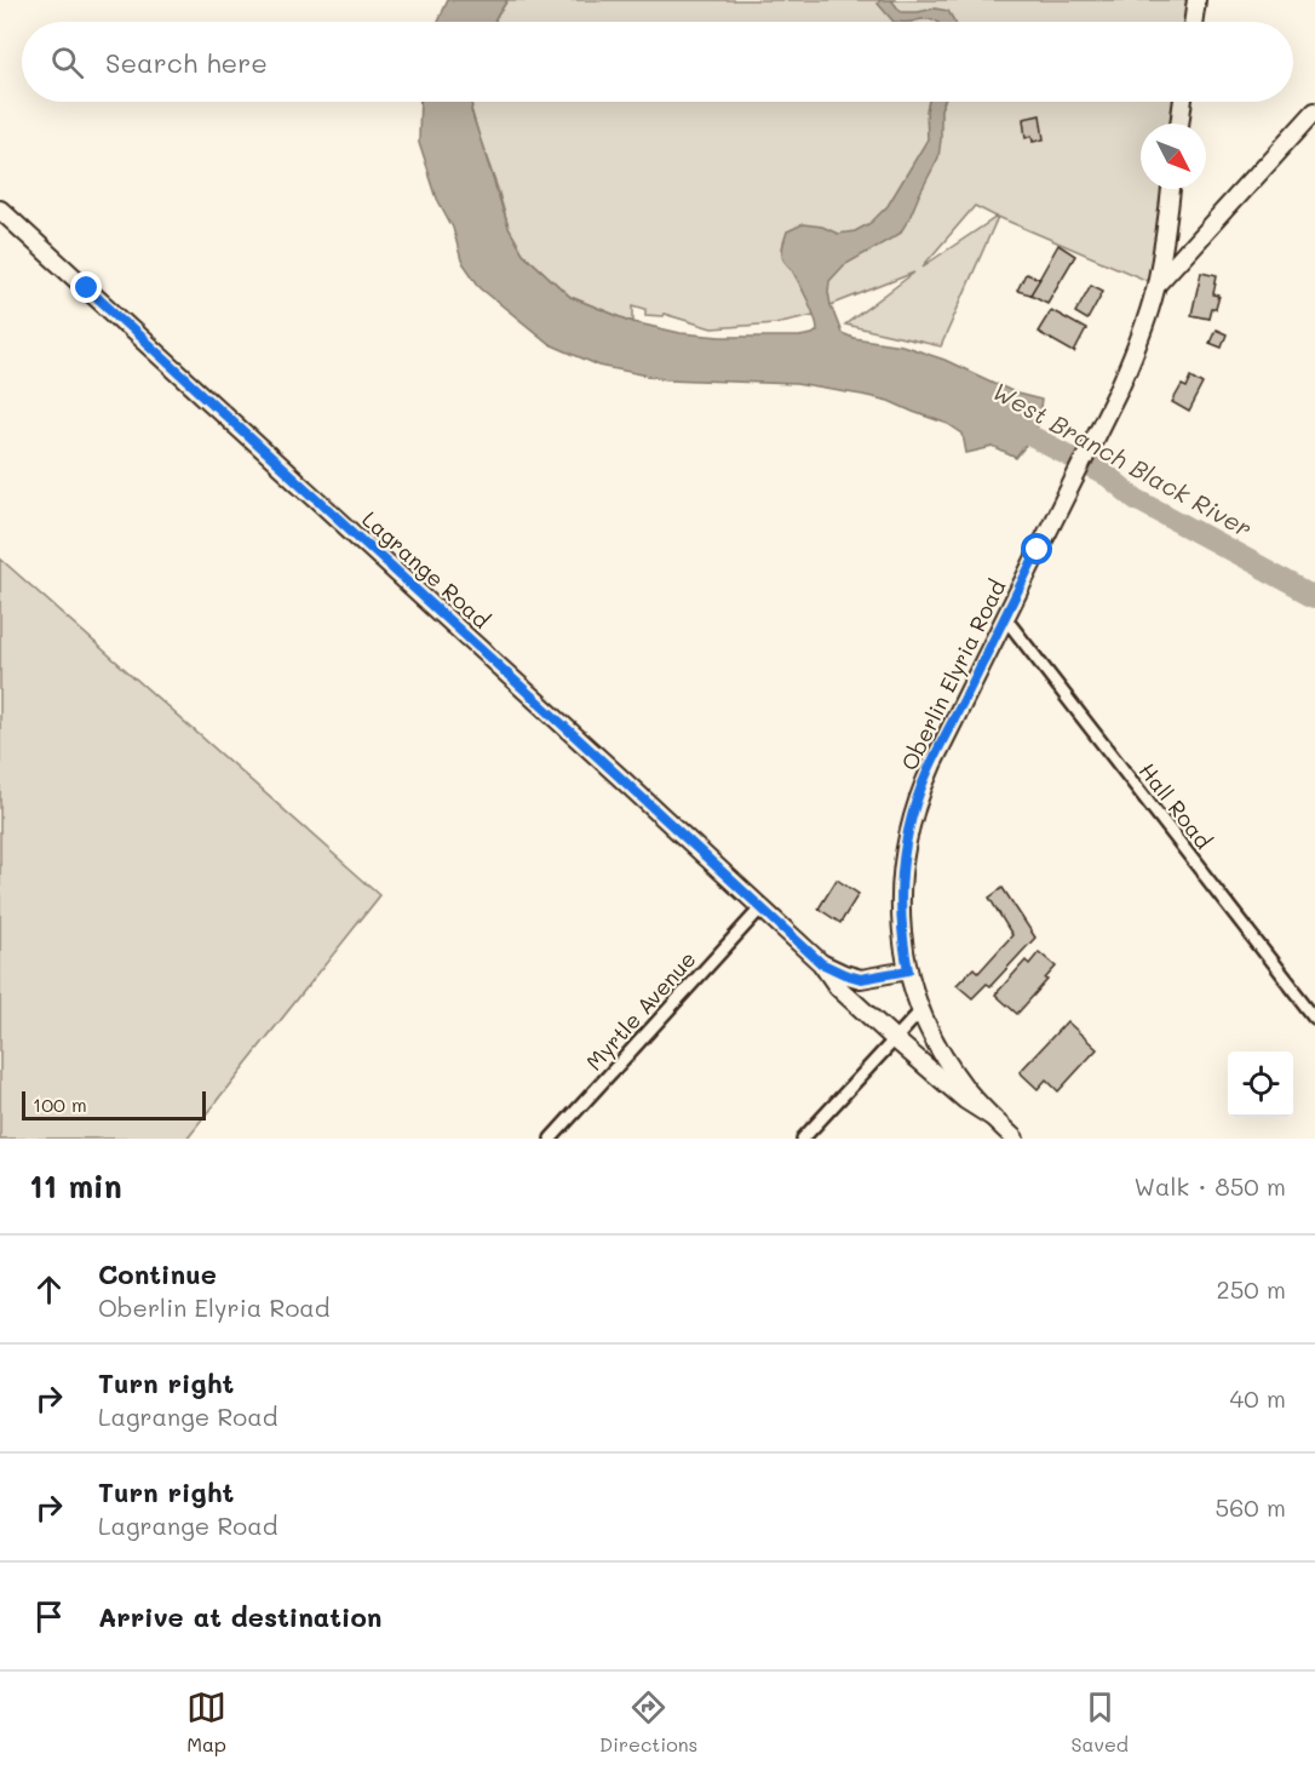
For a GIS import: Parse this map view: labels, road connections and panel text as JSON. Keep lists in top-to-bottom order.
{
  "streets": {
    "main road": ["Lagrange Road", "Oberlin Elyria Road"],
    "street": ["Hall Road", "Myrtle Avenue"]
  },
  "crossings": [
    ["Lagrange Road", "Oberlin Elyria Road"],
    ["Lagrange Road", "Myrtle Avenue"],
    ["Oberlin Elyria Road", "Hall Road"]
  ],
  "water": ["West Branch Black River"],
  "scale_bar": "100 m",
  "north": "bottom right",
  "page": {
    "search": "Search here",
    "scale": "100 m",
    "heading": ["11 min", "Walk · 850 m"],
    "list": [
      ["Continue", "Oberlin Elyria Road", "250 m"],
      ["Turn right", "Lagrange Road", "40 m"],
      ["Turn right", "Lagrange Road", "560 m"],
      "Arrive at destination"
    ],
    "nav": ["Map", "Directions", "Saved"]
  }
}
